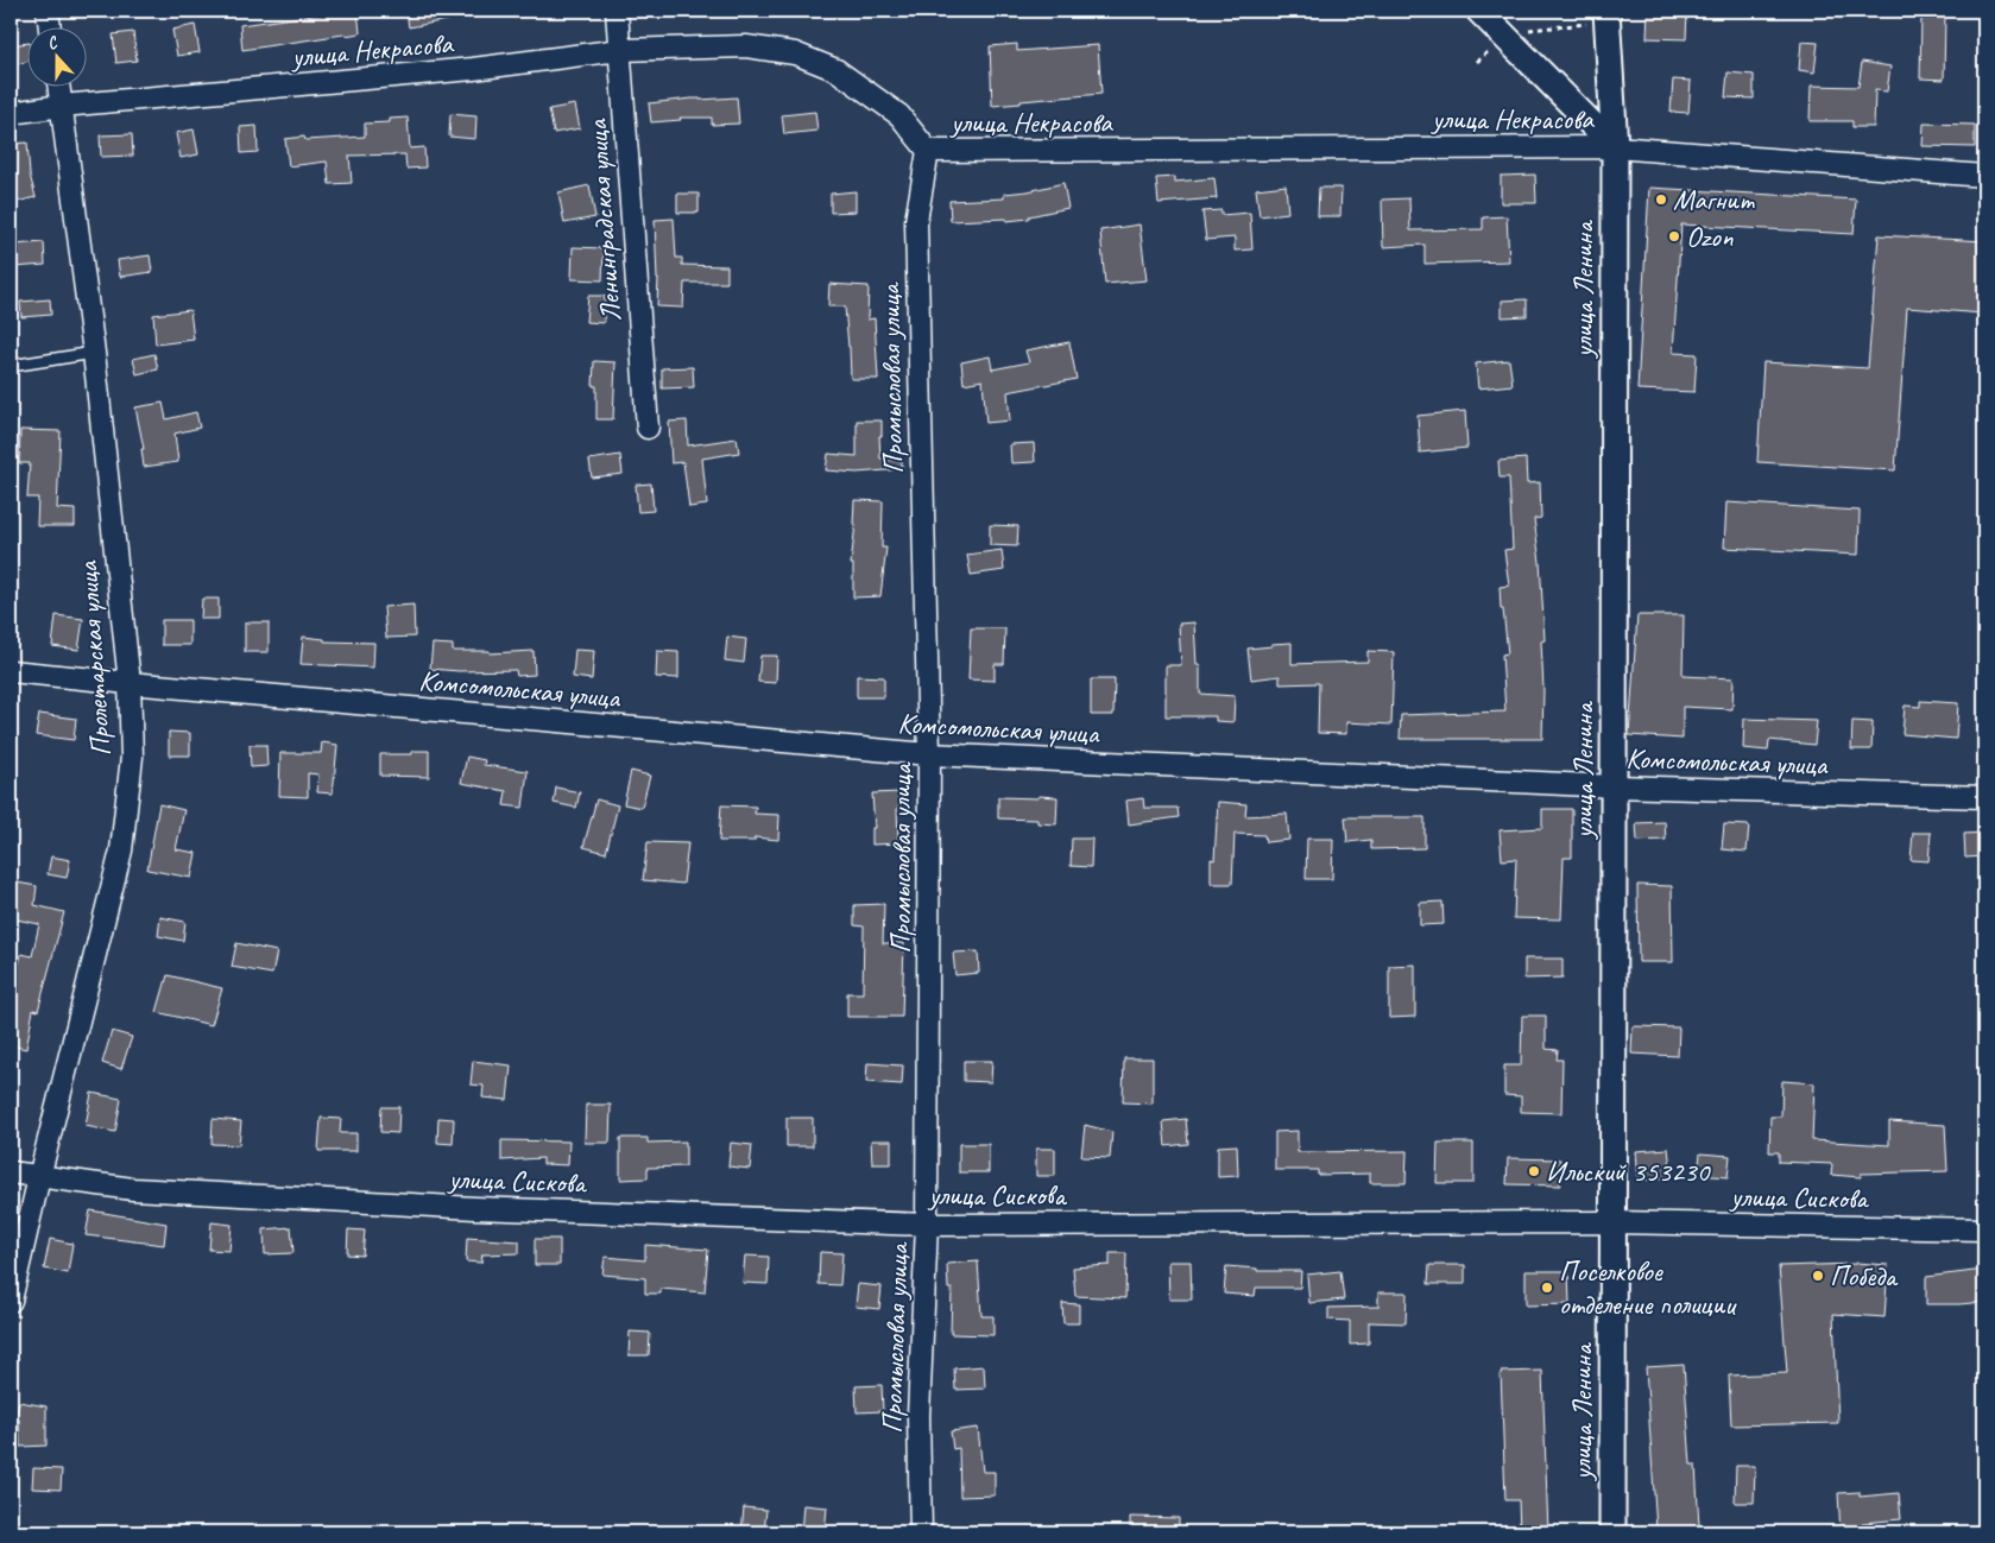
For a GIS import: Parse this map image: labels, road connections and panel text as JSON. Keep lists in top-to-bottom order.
{
  "streets": {
    "street": [
      "улица Некрасова",
      "Ленинградская улица",
      "улица Ленина",
      "Промысловая улица",
      "Пролетарская улица",
      "Комсомольская улица",
      "улица Сискова"
    ]
  },
  "crossings": [
    ["улица Некрасова", "Ленинградская улица"],
    ["улица Некрасова", "улица Ленина"],
    ["улица Некрасова", "Промысловая улица"],
    ["улица Некрасова", "Пролетарская улица"],
    ["улица Ленина", "Комсомольская улица"],
    ["улица Ленина", "улица Сискова"],
    ["Промысловая улица", "Комсомольская улица"],
    ["Промысловая улица", "улица Сискова"],
    ["Пролетарская улица", "Комсомольская улица"],
    ["Пролетарская улица", "улица Сискова"]
  ],
  "places": [
    "Магнит",
    "Ozon",
    "Ильский 353230",
    "Победа",
    "Поселковое отделение полиции"
  ],
  "north": "top"
}
